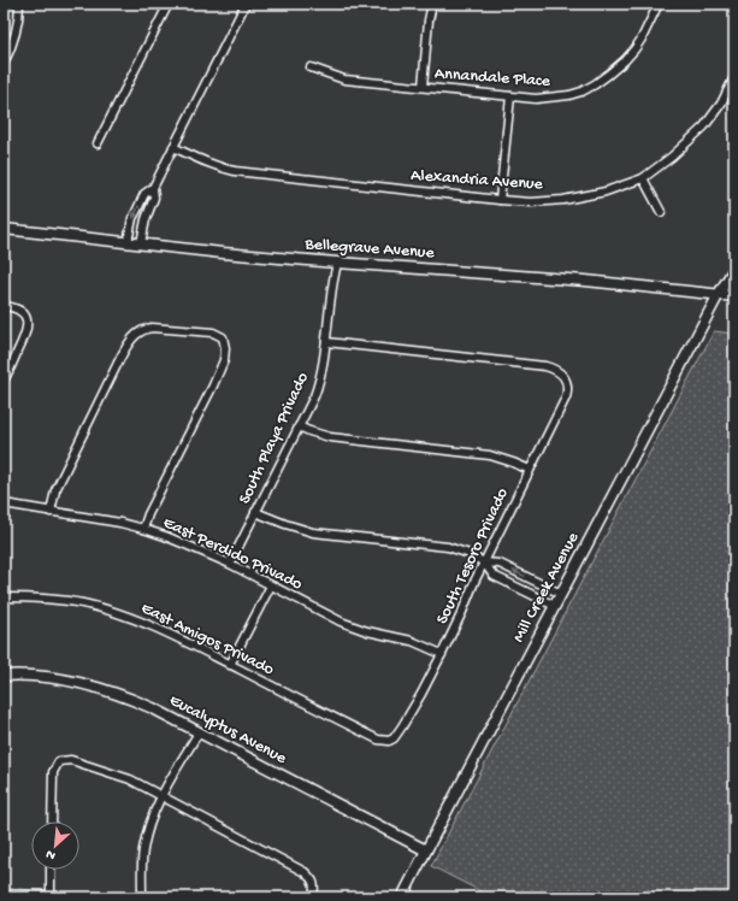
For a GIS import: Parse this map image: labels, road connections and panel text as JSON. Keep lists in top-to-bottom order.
{
  "streets": {
    "street": [
      "Annandale Place",
      "Alexandria Avenue",
      "Bellegrave Avenue",
      "South Playa Privado",
      "East Perdido Privado",
      "South Tesoro Privado",
      "Mill Creek Avenue",
      "East Amigos Privado",
      "Eucalyptus Avenue"
    ]
  },
  "crossings": [
    ["Bellegrave Avenue", "South Playa Privado"],
    ["Bellegrave Avenue", "Mill Creek Avenue"],
    ["South Playa Privado", "East Perdido Privado"],
    ["South Playa Privado", "South Tesoro Privado"],
    ["East Perdido Privado", "South Tesoro Privado"],
    ["South Tesoro Privado", "East Amigos Privado"],
    ["Mill Creek Avenue", "Eucalyptus Avenue"]
  ],
  "north": "bottom left"
}
